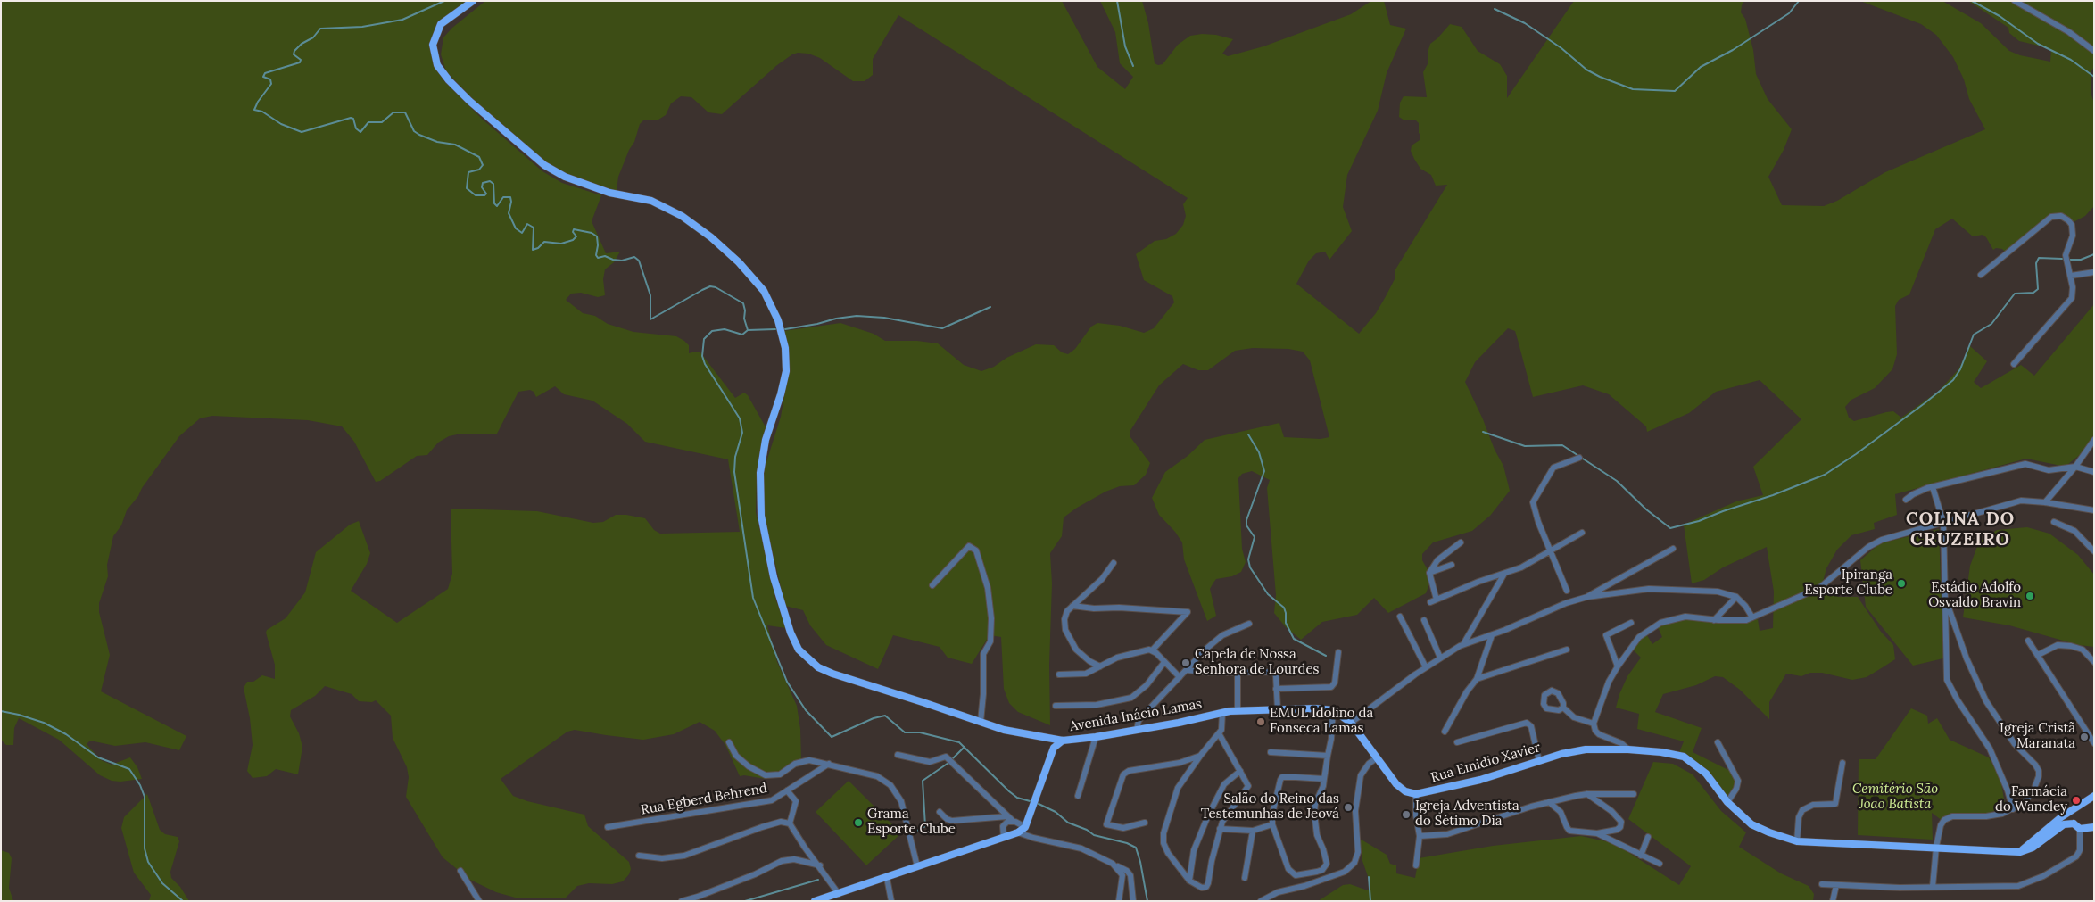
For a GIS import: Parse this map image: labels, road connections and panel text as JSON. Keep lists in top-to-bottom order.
{
  "streets": {
    "main road": ["Avenida Inácio Lamas", "Rua Emidio Xavier"],
    "street": ["Rua Egberd Behrend"]
  },
  "crossings": [
    ["Avenida Inácio Lamas", "Rua Emidio Xavier"]
  ],
  "districts": ["COLINA DO CRUZEIRO"],
  "parks": ["Cemitério São João Batista"],
  "places": [
    "Ipiranga Esporte Clube",
    "Estádio Adolfo Osvaldo Bravin",
    "Capela de Nossa Senhora de Lourdes",
    "EMUL Idolino da Fonseca Lamas",
    "Igreja Cristã Maranata",
    "Farmácia do Wancley",
    "Salão do Reino das Testemunhas de Jeová",
    "Igreja Adventista do Sétimo Dia",
    "Grama Esporte Clube"
  ]
}
